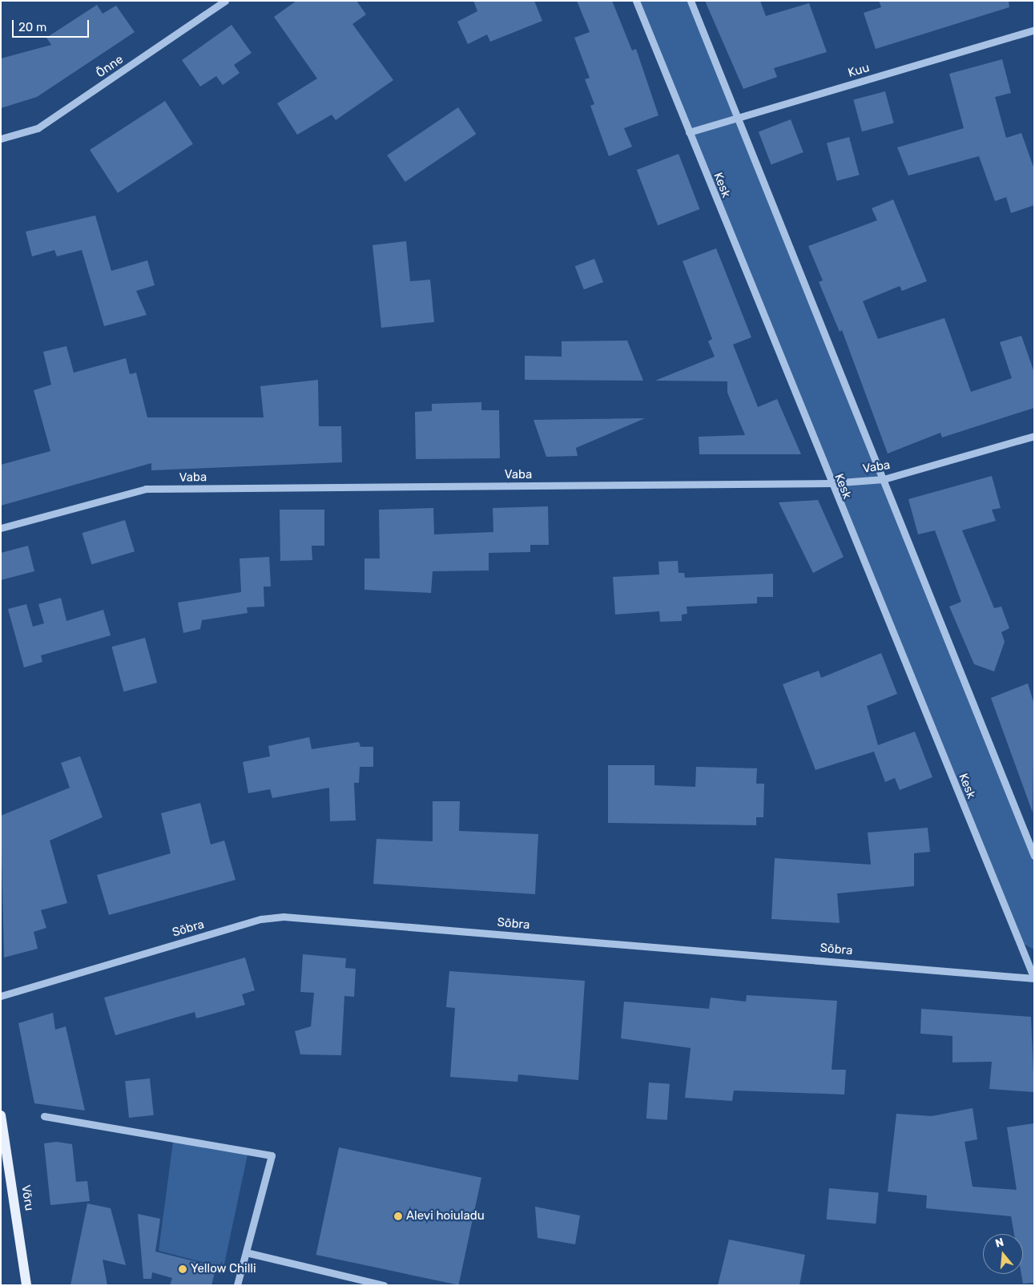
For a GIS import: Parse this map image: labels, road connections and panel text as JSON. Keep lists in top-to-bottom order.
{
  "streets": {
    "main road": ["Võru"],
    "street": [
      "Õnne",
      "Kuu",
      "Kesk",
      "Vaba",
      "Sõbra"
    ]
  },
  "crossings": [
    ["Kuu", "Kesk"],
    ["Kesk", "Vaba"],
    ["Kesk", "Sõbra"]
  ],
  "places": ["Alevi hoiuladu", "Yellow Chilli"],
  "scale_bar": "20 m",
  "north": "top"
}
